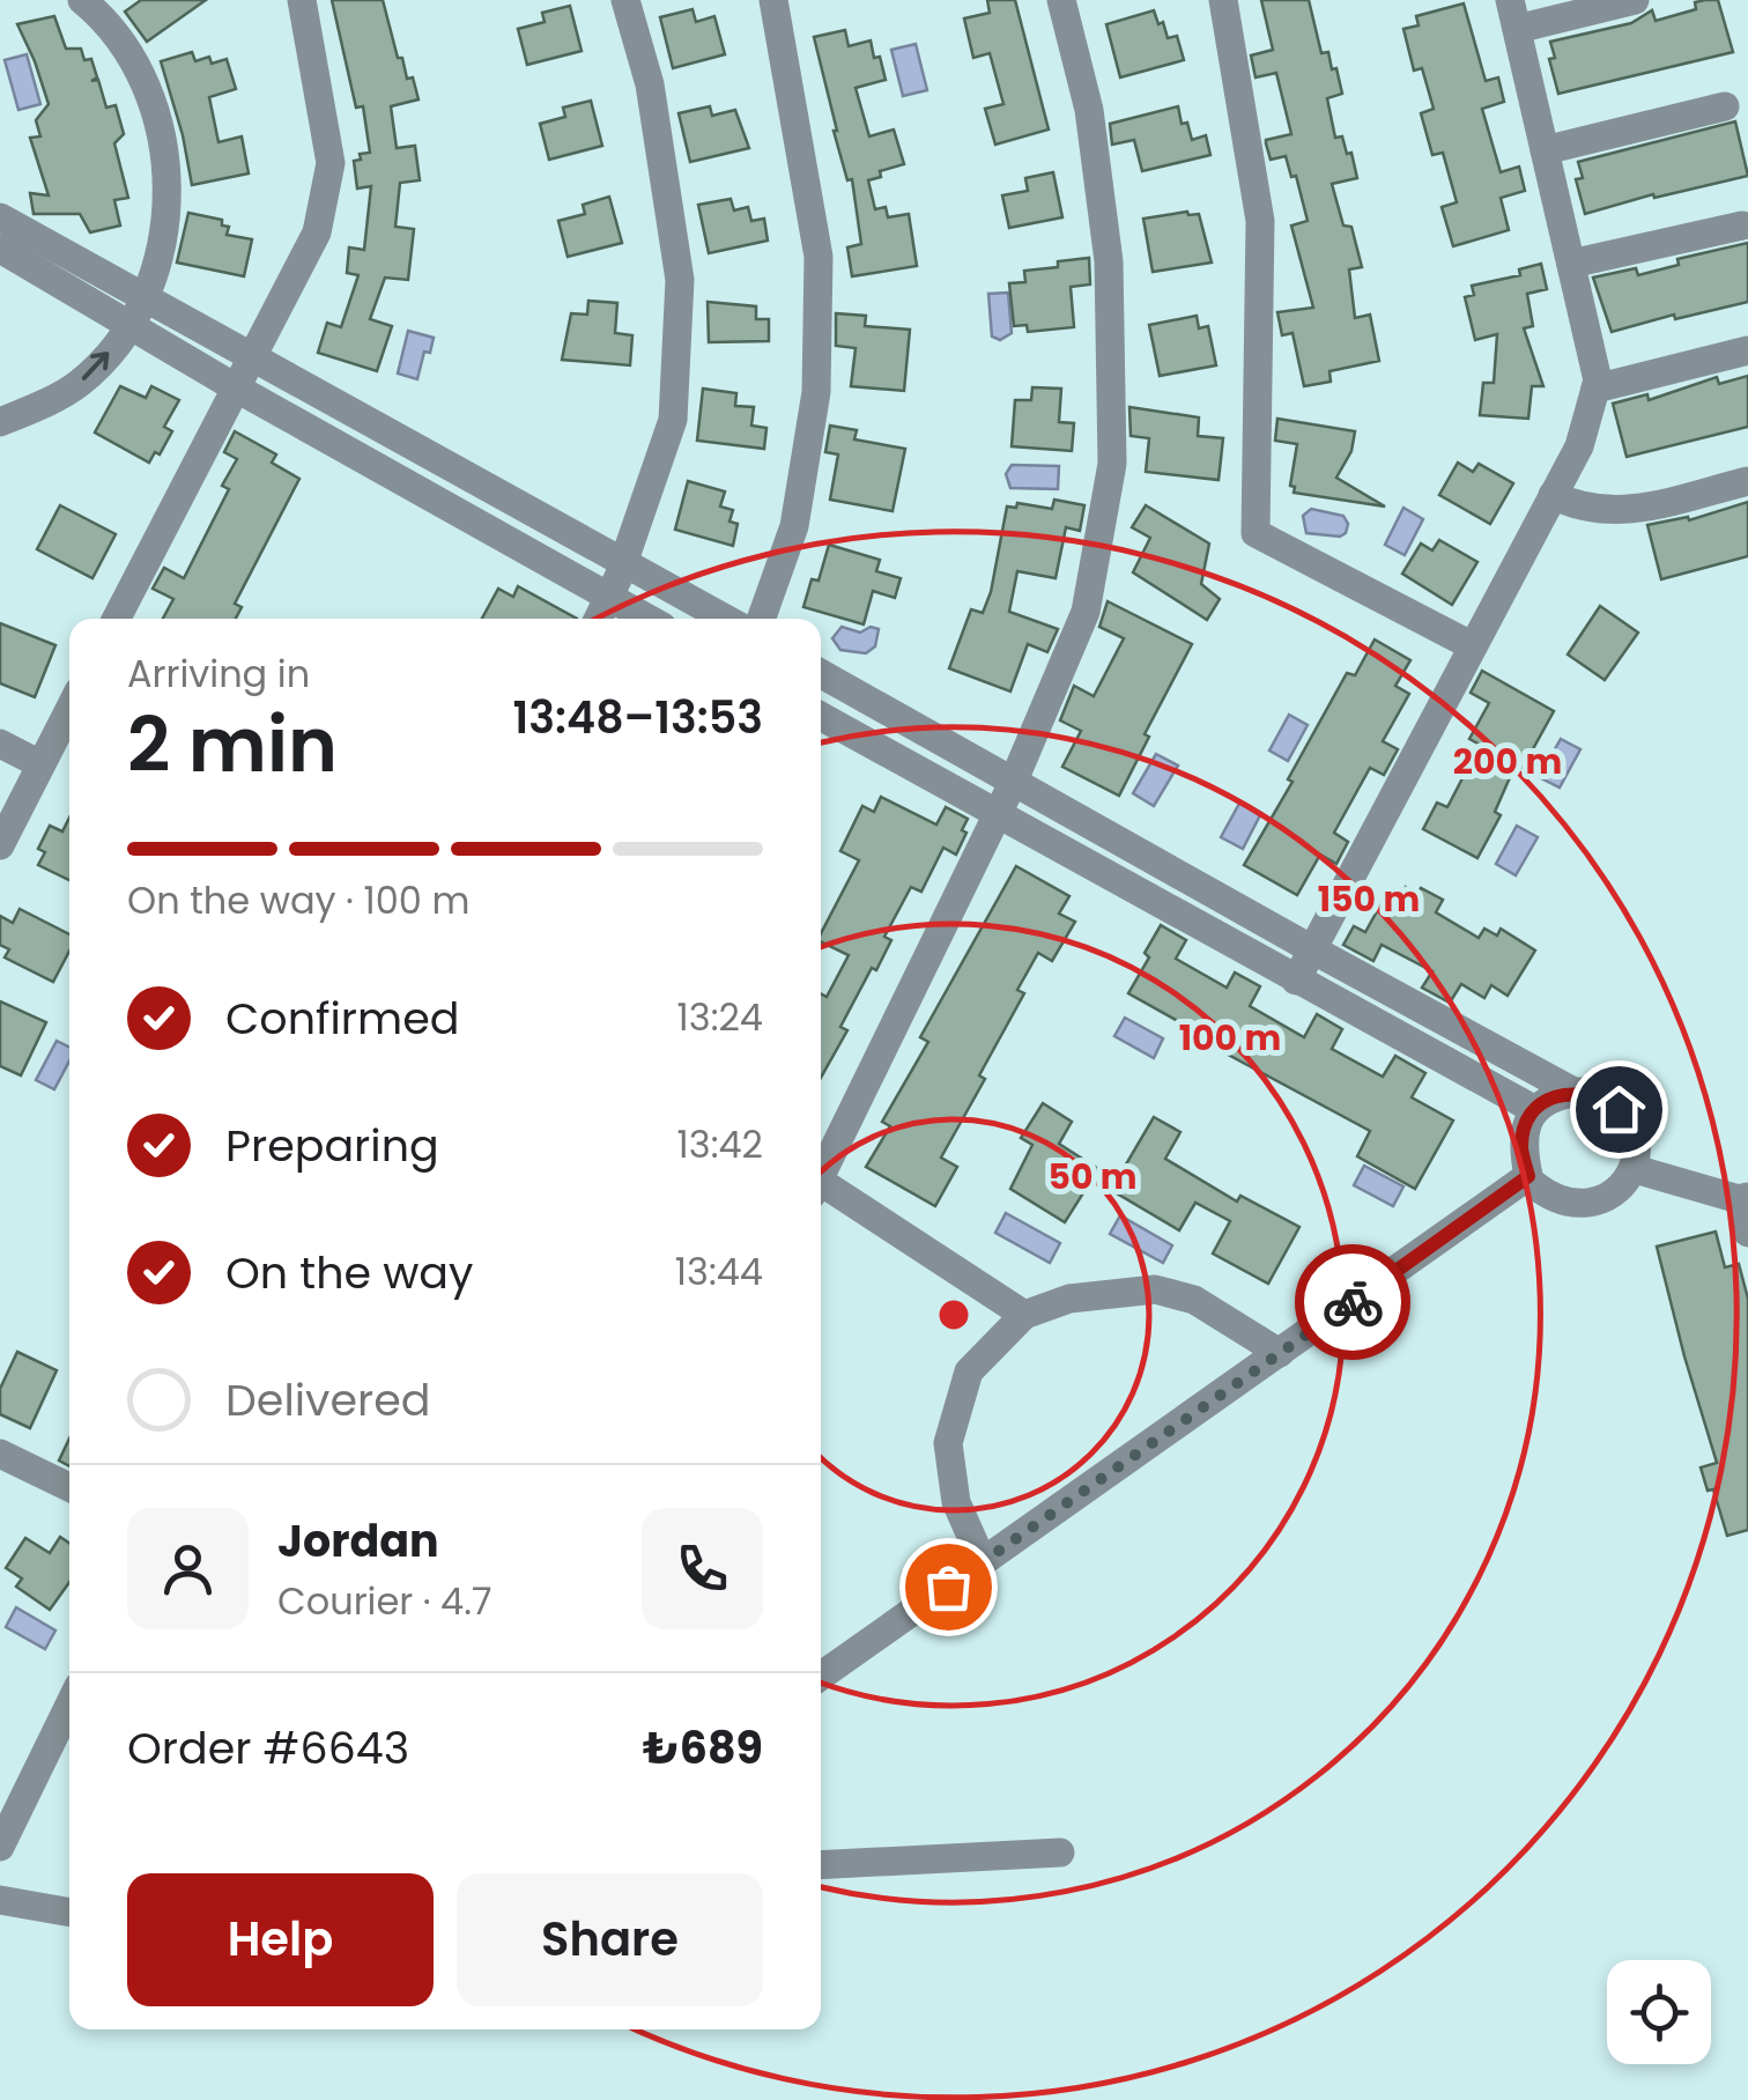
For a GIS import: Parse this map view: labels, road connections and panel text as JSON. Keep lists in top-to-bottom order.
{
  "page": {
    "heading": ["2 min", "Arriving in", "13:48–13:53"],
    "panel": [
      "Jordan",
      "Courier · 4.7",
      "Order #6643",
      "₺689"
    ],
    "bar": "On the way · 100 m",
    "list": [
      ["Confirmed", "13:24"],
      ["Preparing", "13:42"],
      ["On the way", "13:44"],
      "Delivered"
    ],
    "buttons": ["Help", "Share"]
  },
  "rings": [
    "200 m",
    "150 m",
    "100 m",
    "50 m"
  ]
}
